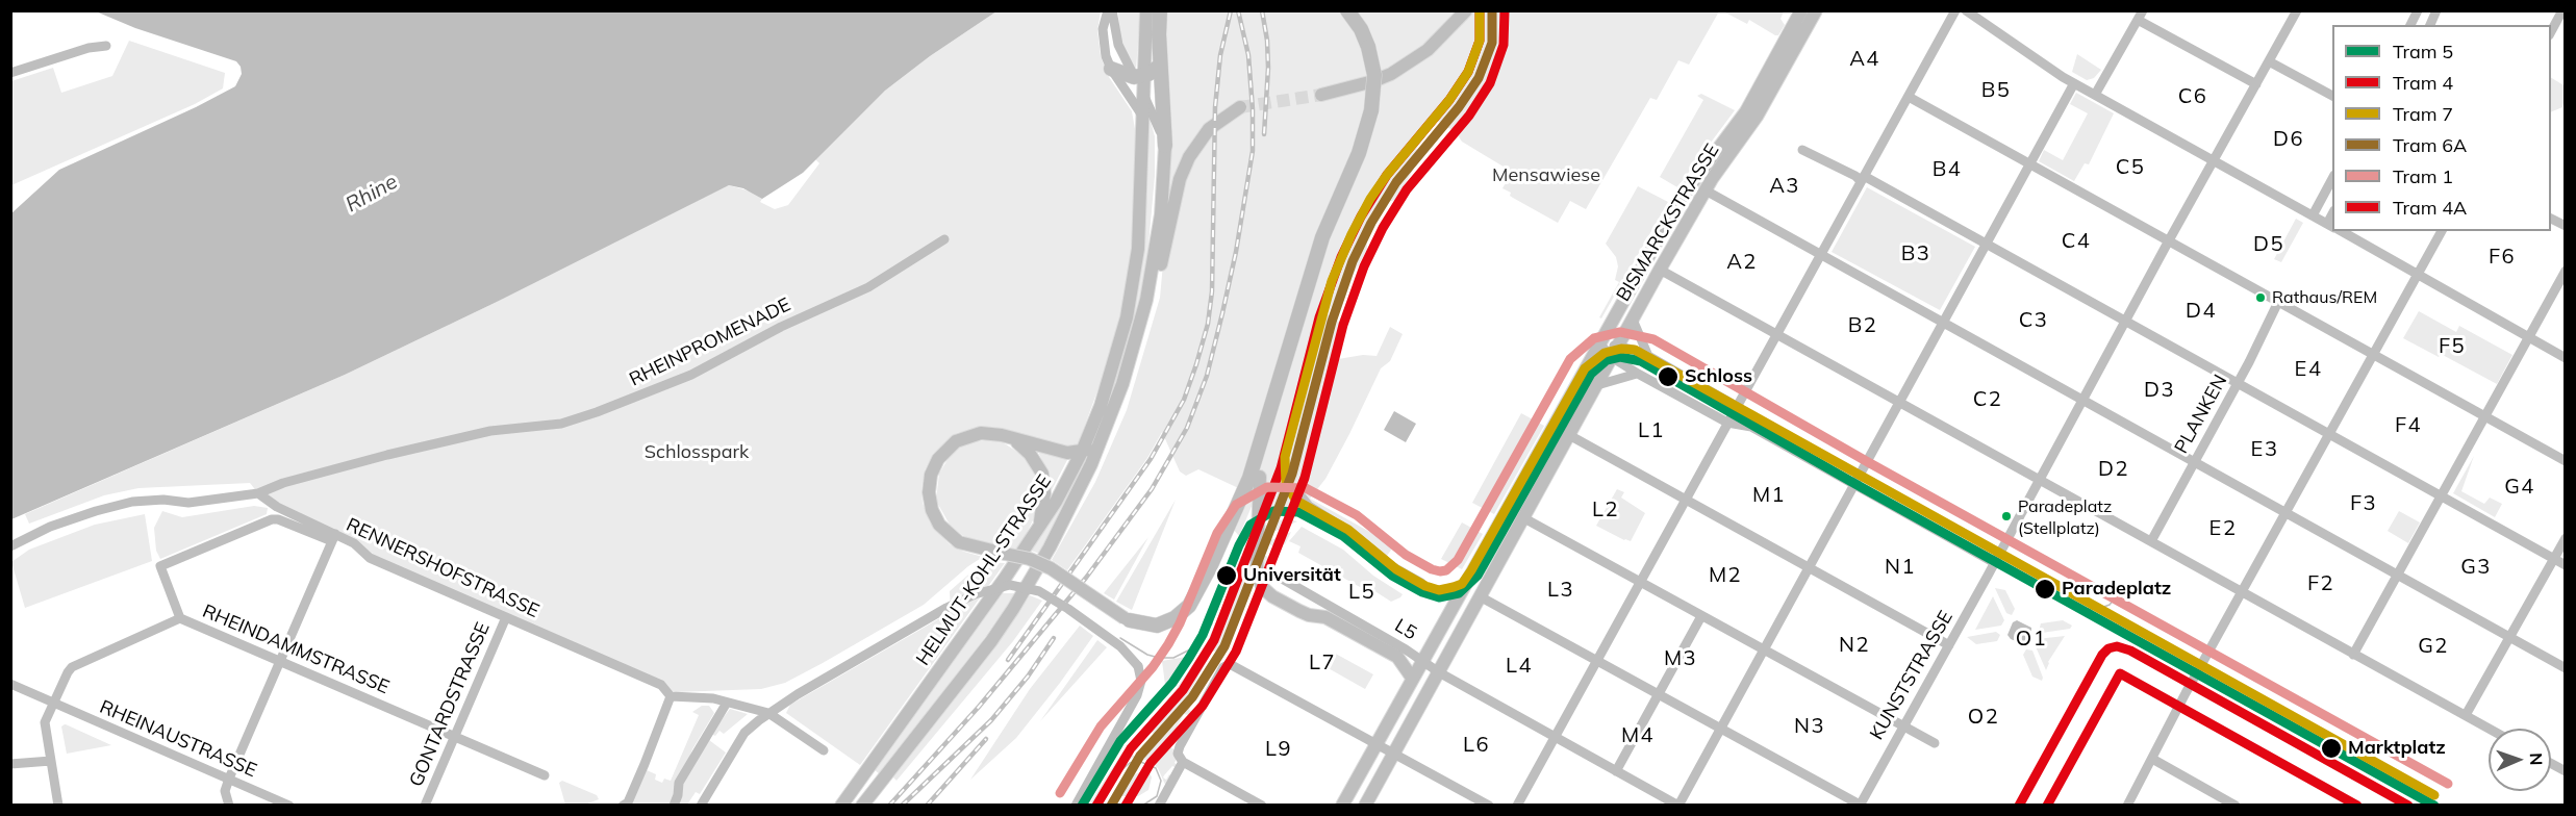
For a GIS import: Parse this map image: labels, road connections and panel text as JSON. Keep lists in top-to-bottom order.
{
  "streets": {
    "main road": ["BISMARCKSTRASSE", "HELMUT-KOHL-STRASSE"],
    "street": [
      "RHEINPROMENADE",
      "PLANKEN",
      "RENNERSHOFSTRASSE",
      "L5",
      "RHEINDAMMSTRASSE",
      "KUNSTSTRASSE",
      "GONTARDSTRASSE",
      "RHEINAUSTRASSE"
    ]
  },
  "crossings": [
    ["BISMARCKSTRASSE", "L5"],
    ["RENNERSHOFSTRASSE", "RHEINDAMMSTRASSE"],
    ["RENNERSHOFSTRASSE", "GONTARDSTRASSE"],
    ["RHEINDAMMSTRASSE", "GONTARDSTRASSE"],
    ["RHEINDAMMSTRASSE", "RHEINAUSTRASSE"]
  ],
  "districts": [
    "A4",
    "B5",
    "C6",
    "D6",
    "C5",
    "B4",
    "A3",
    "C4",
    "D5",
    "B3",
    "F6",
    "A2",
    "D4",
    "C3",
    "B2",
    "F5",
    "E4",
    "D3",
    "C2",
    "F4",
    "L1",
    "E3",
    "D2",
    "G4",
    "M1",
    "F3",
    "L2",
    "E2",
    "N1",
    "G3",
    "M2",
    "F2",
    "L3",
    "L5",
    "O1",
    "N2",
    "G2",
    "M3",
    "L7",
    "L4",
    "O2",
    "N3",
    "M4",
    "L6",
    "L9"
  ],
  "water": ["Rhine"],
  "parks": ["Mensawiese", "Schlosspark"],
  "places": [
    "Rathaus/REM",
    "Schloss",
    "Paradeplatz (Stellplatz)",
    "Universität",
    "Paradeplatz",
    "Marktplatz"
  ],
  "lines": [
    "tram line 4",
    "tram line 7",
    "tram line 6A",
    "tram line 4A",
    "tram line 1",
    "tram line 5"
  ],
  "legend": [
    "Tram 5",
    "Tram 4",
    "Tram 7",
    "Tram 6A",
    "Tram 1",
    "Tram 4A"
  ],
  "north": "right"
}
